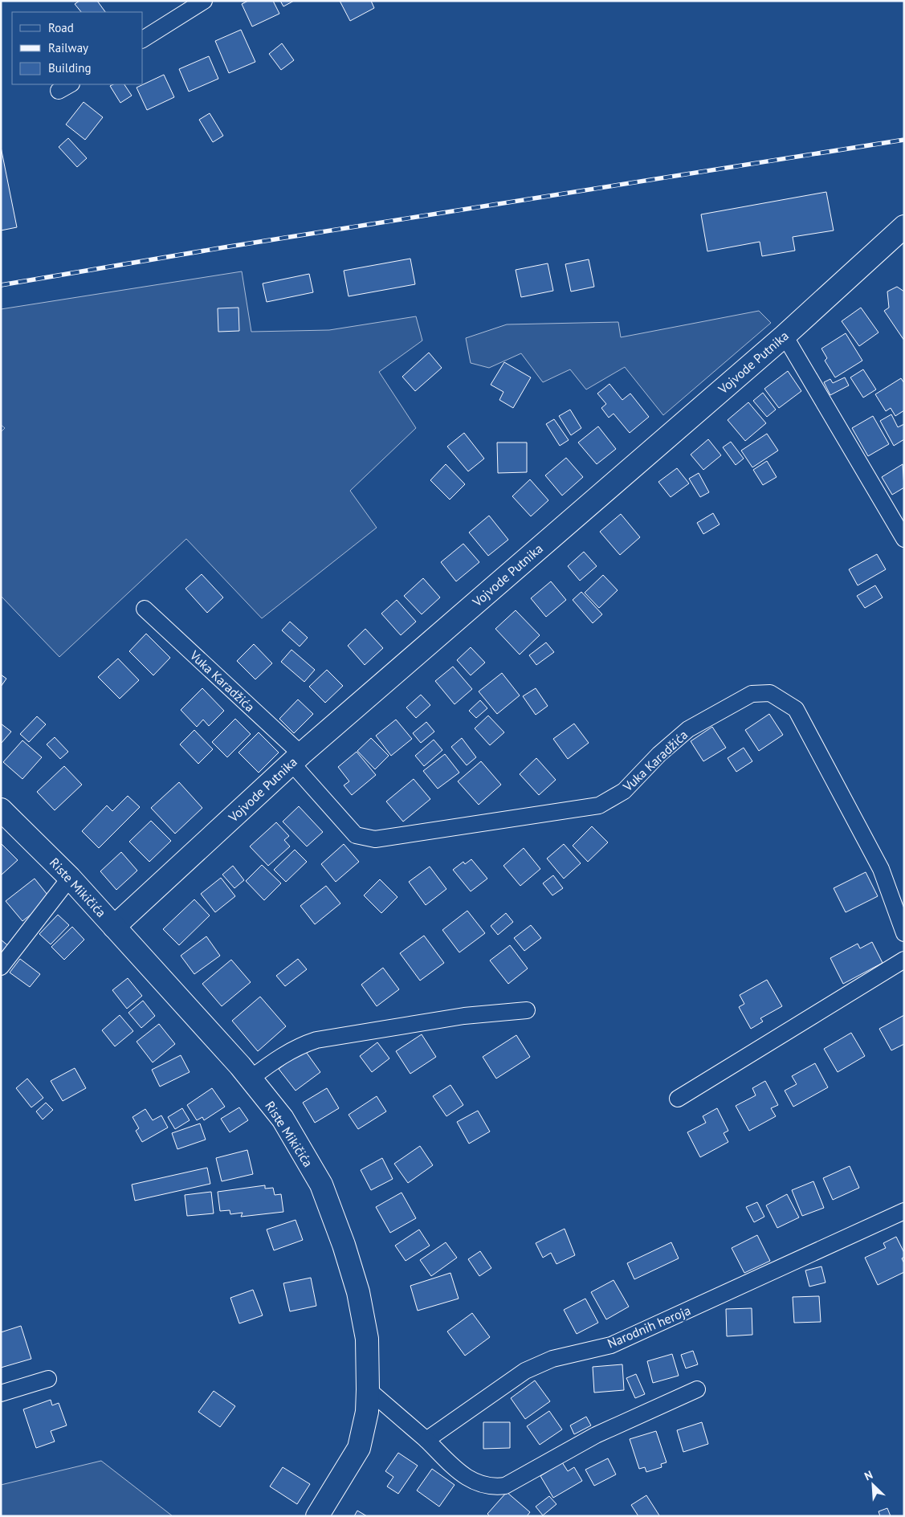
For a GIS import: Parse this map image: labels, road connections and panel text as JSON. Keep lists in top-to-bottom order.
{
  "streets": {
    "street": [
      "Vojvode Putnika",
      "Vuka Karadžića",
      "Riste Mikičića",
      "Narodnih heroja"
    ]
  },
  "crossings": [
    ["Vojvode Putnika", "Vuka Karadžića"],
    ["Vojvode Putnika", "Riste Mikičića"]
  ],
  "legend": ["Road", "Railway", "Building"],
  "north": "top left"
}
